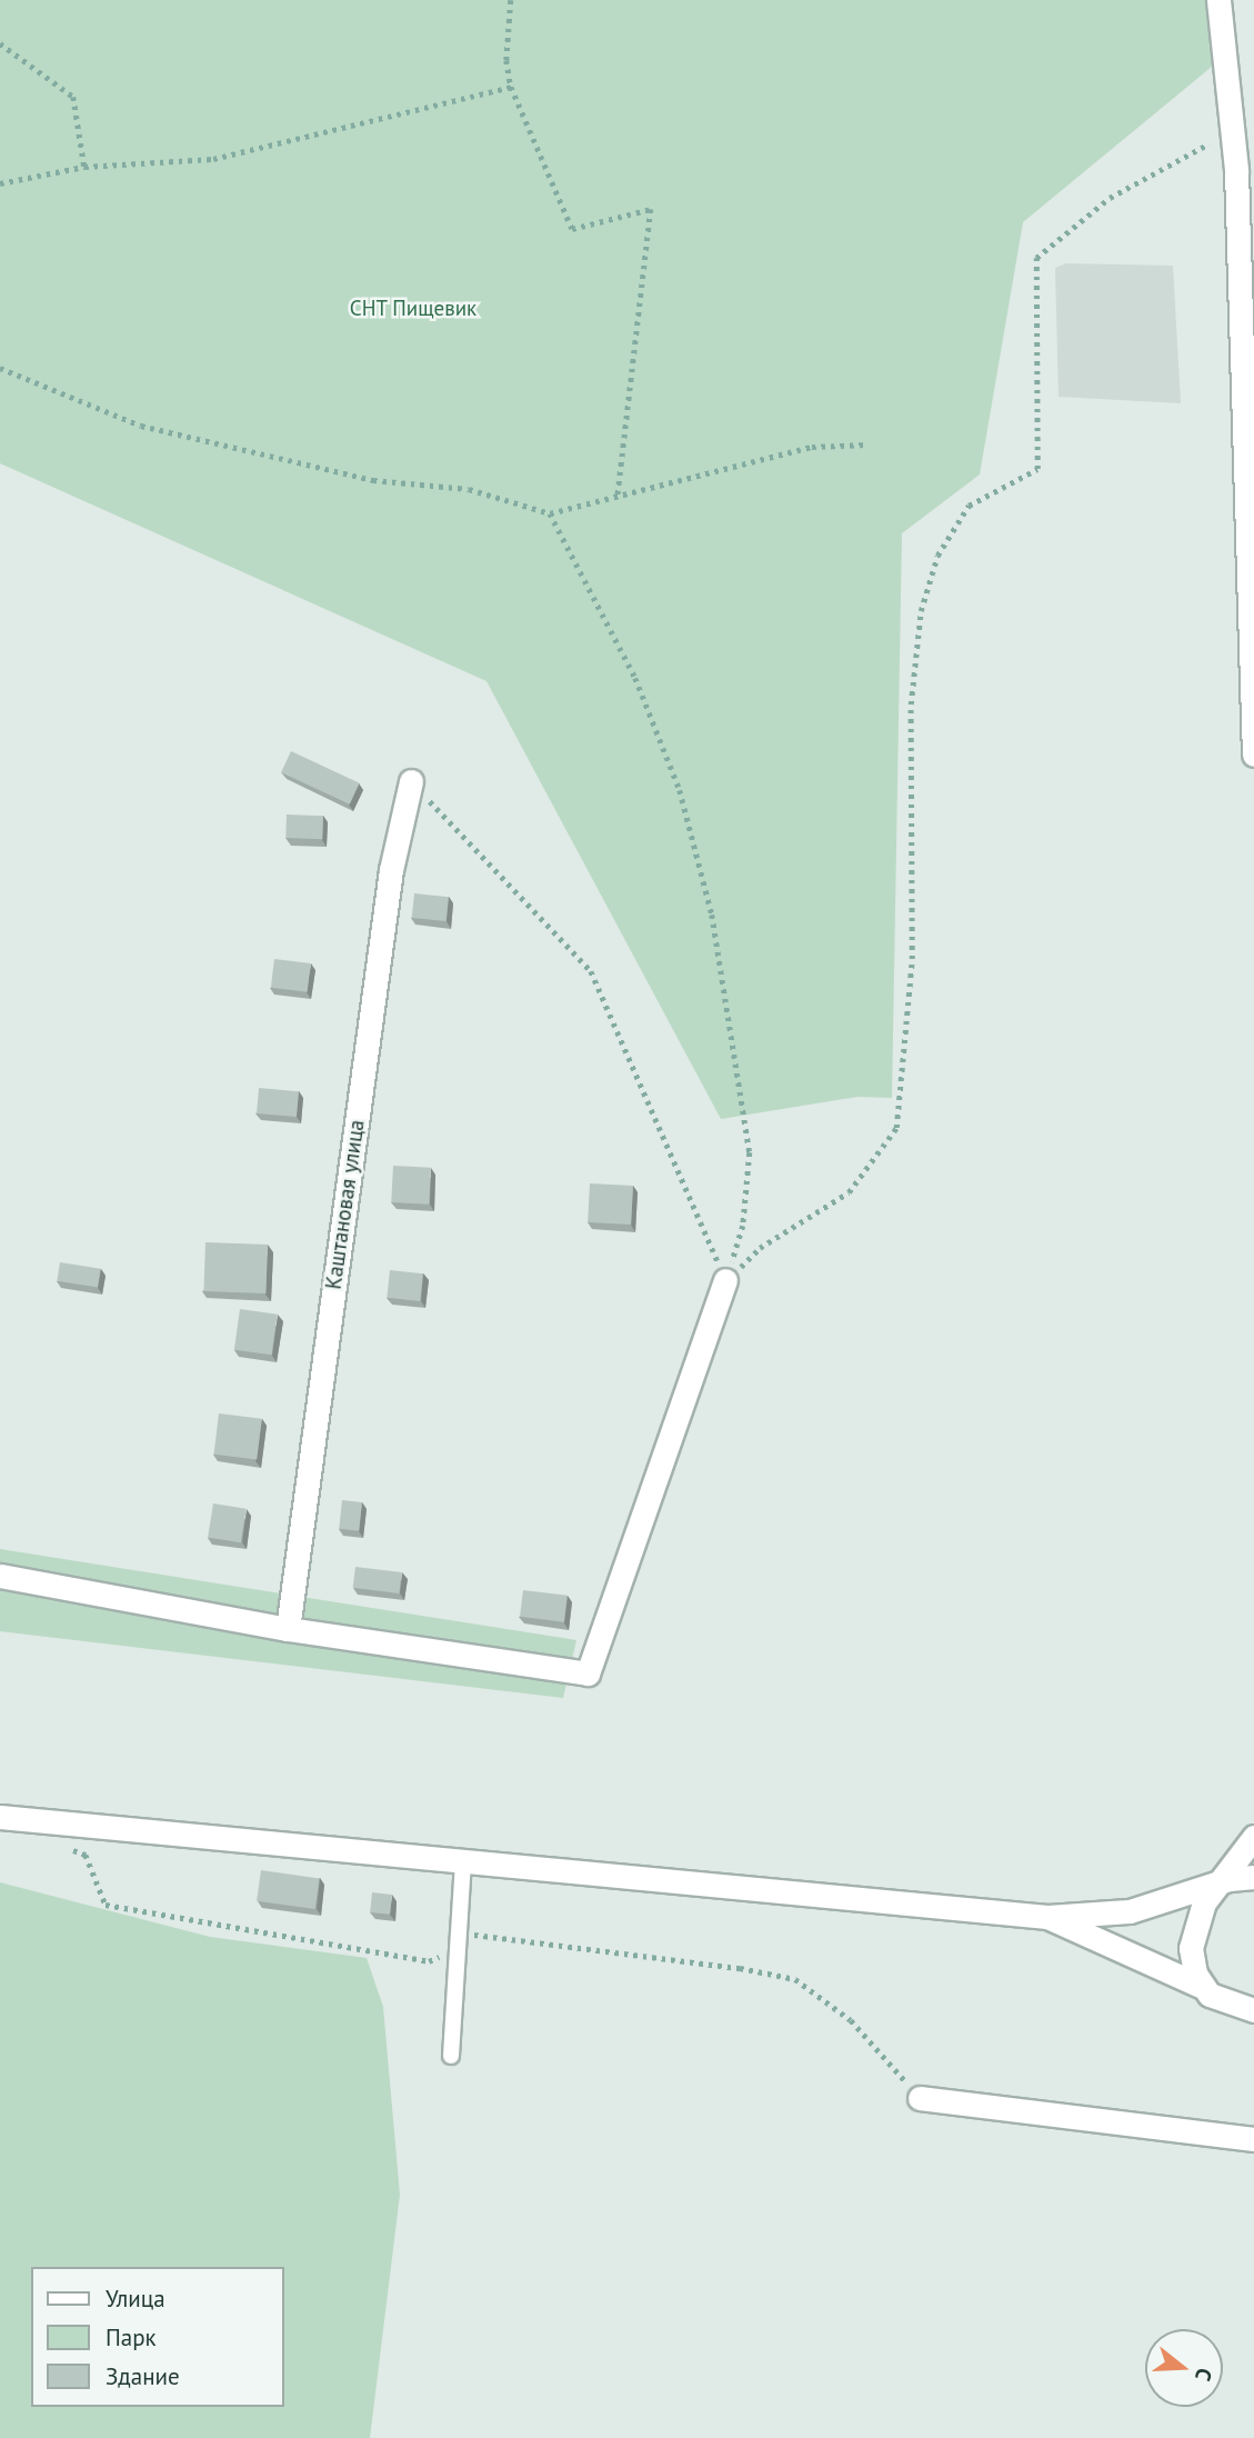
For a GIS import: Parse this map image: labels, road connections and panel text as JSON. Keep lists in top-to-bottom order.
{
  "streets": {
    "street": ["Каштановая улица"]
  },
  "parks": ["СНТ Пищевик"],
  "legend": ["Улица", "Парк", "Здание"],
  "north": "right"
}
